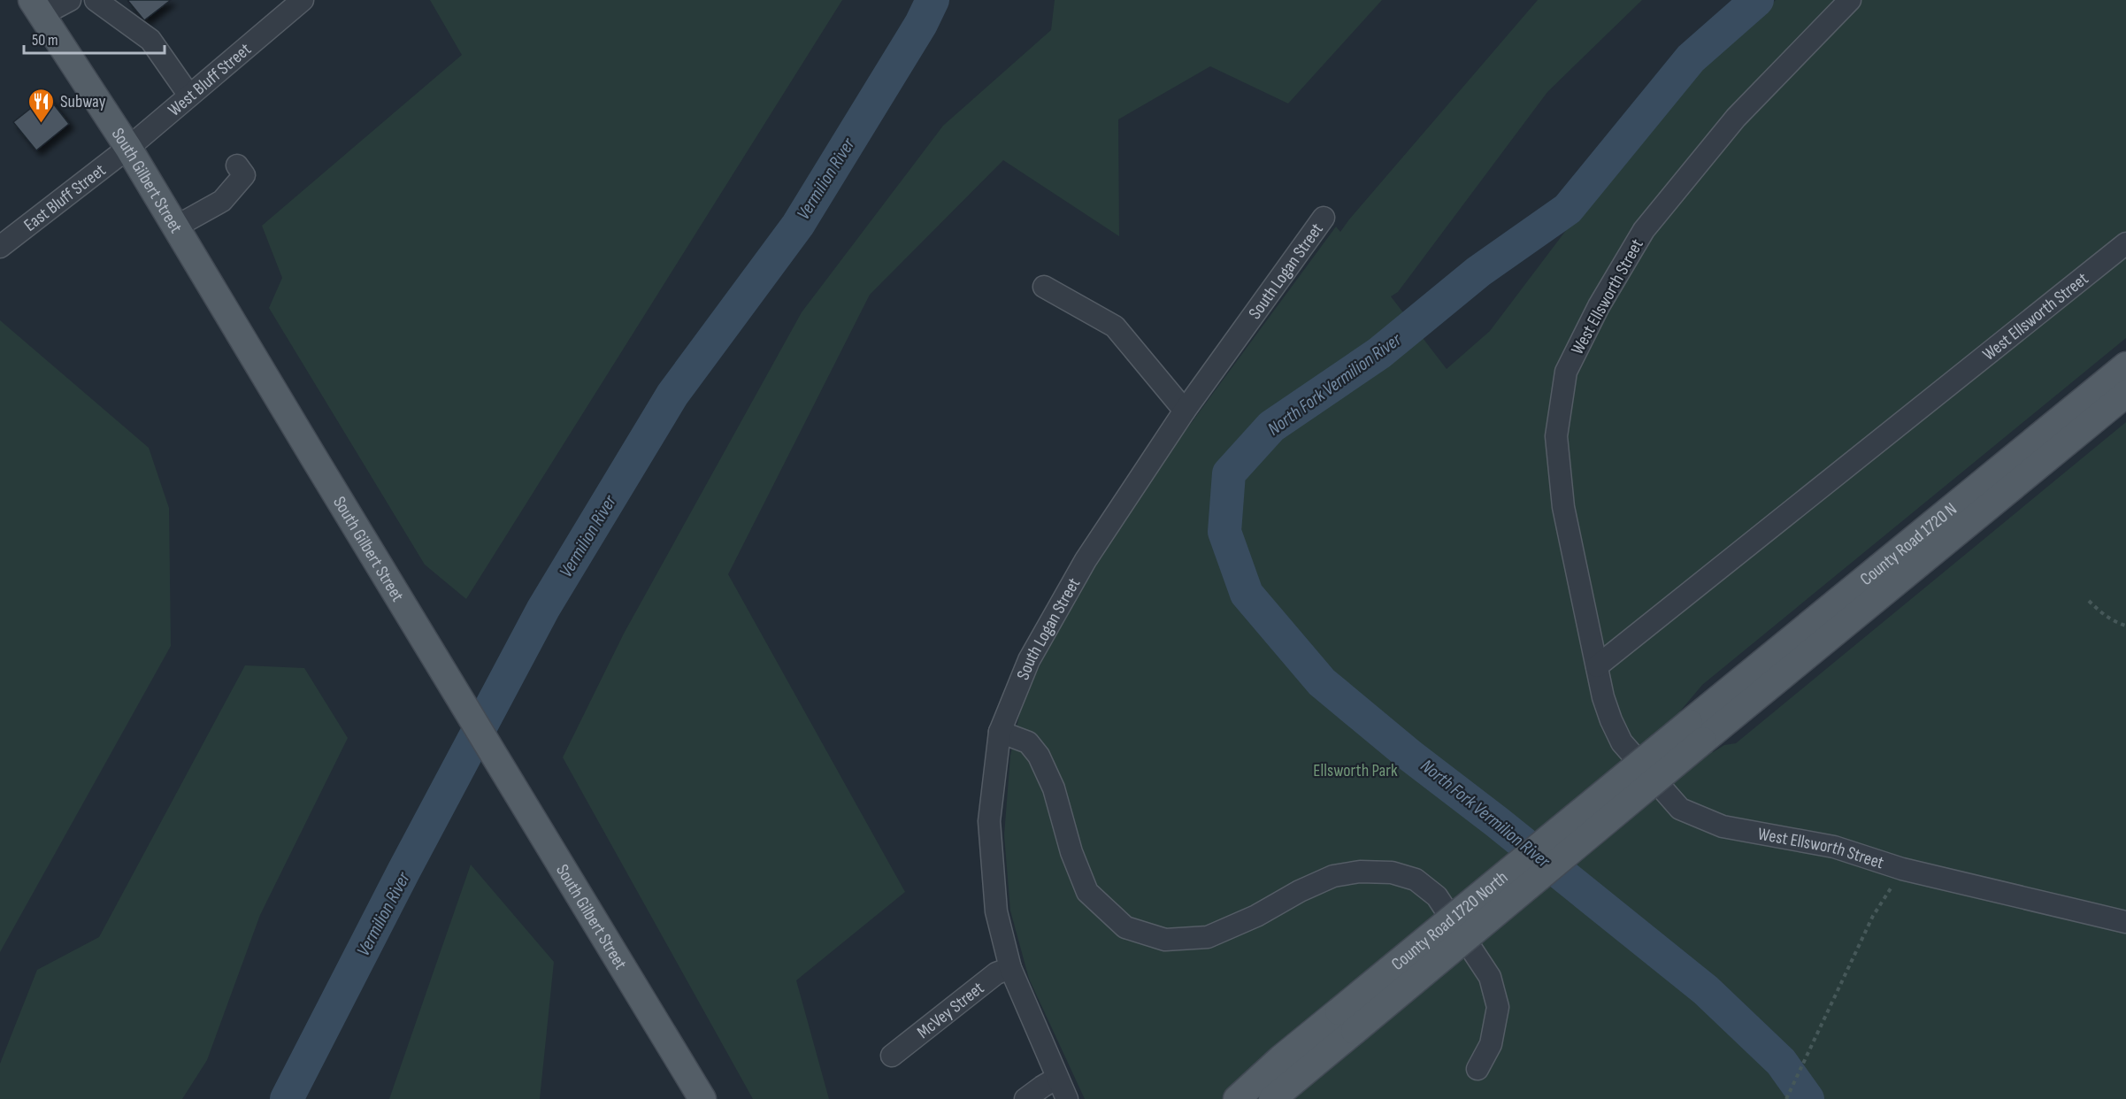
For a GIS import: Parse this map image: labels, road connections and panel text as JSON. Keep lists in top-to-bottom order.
{
  "streets": {
    "main road": ["South Gilbert Street", "County Road 1720 N", "County Road 1720 North"],
    "street": [
      "West Bluff Street",
      "East Bluff Street",
      "South Logan Street",
      "West Ellsworth Street",
      "McVey Street"
    ]
  },
  "crossings": [
    ["West Bluff Street", "South Gilbert Street"],
    ["West Bluff Street", "East Bluff Street"],
    ["South Gilbert Street", "East Bluff Street"],
    ["South Logan Street", "McVey Street"],
    ["County Road 1720 N", "County Road 1720 North"]
  ],
  "water": ["Vermilion River", "North Fork Vermilion River"],
  "parks": ["Ellsworth Park"],
  "places": {
    "restaurant": ["Subway"]
  },
  "scale_bar": "50 m"
}
